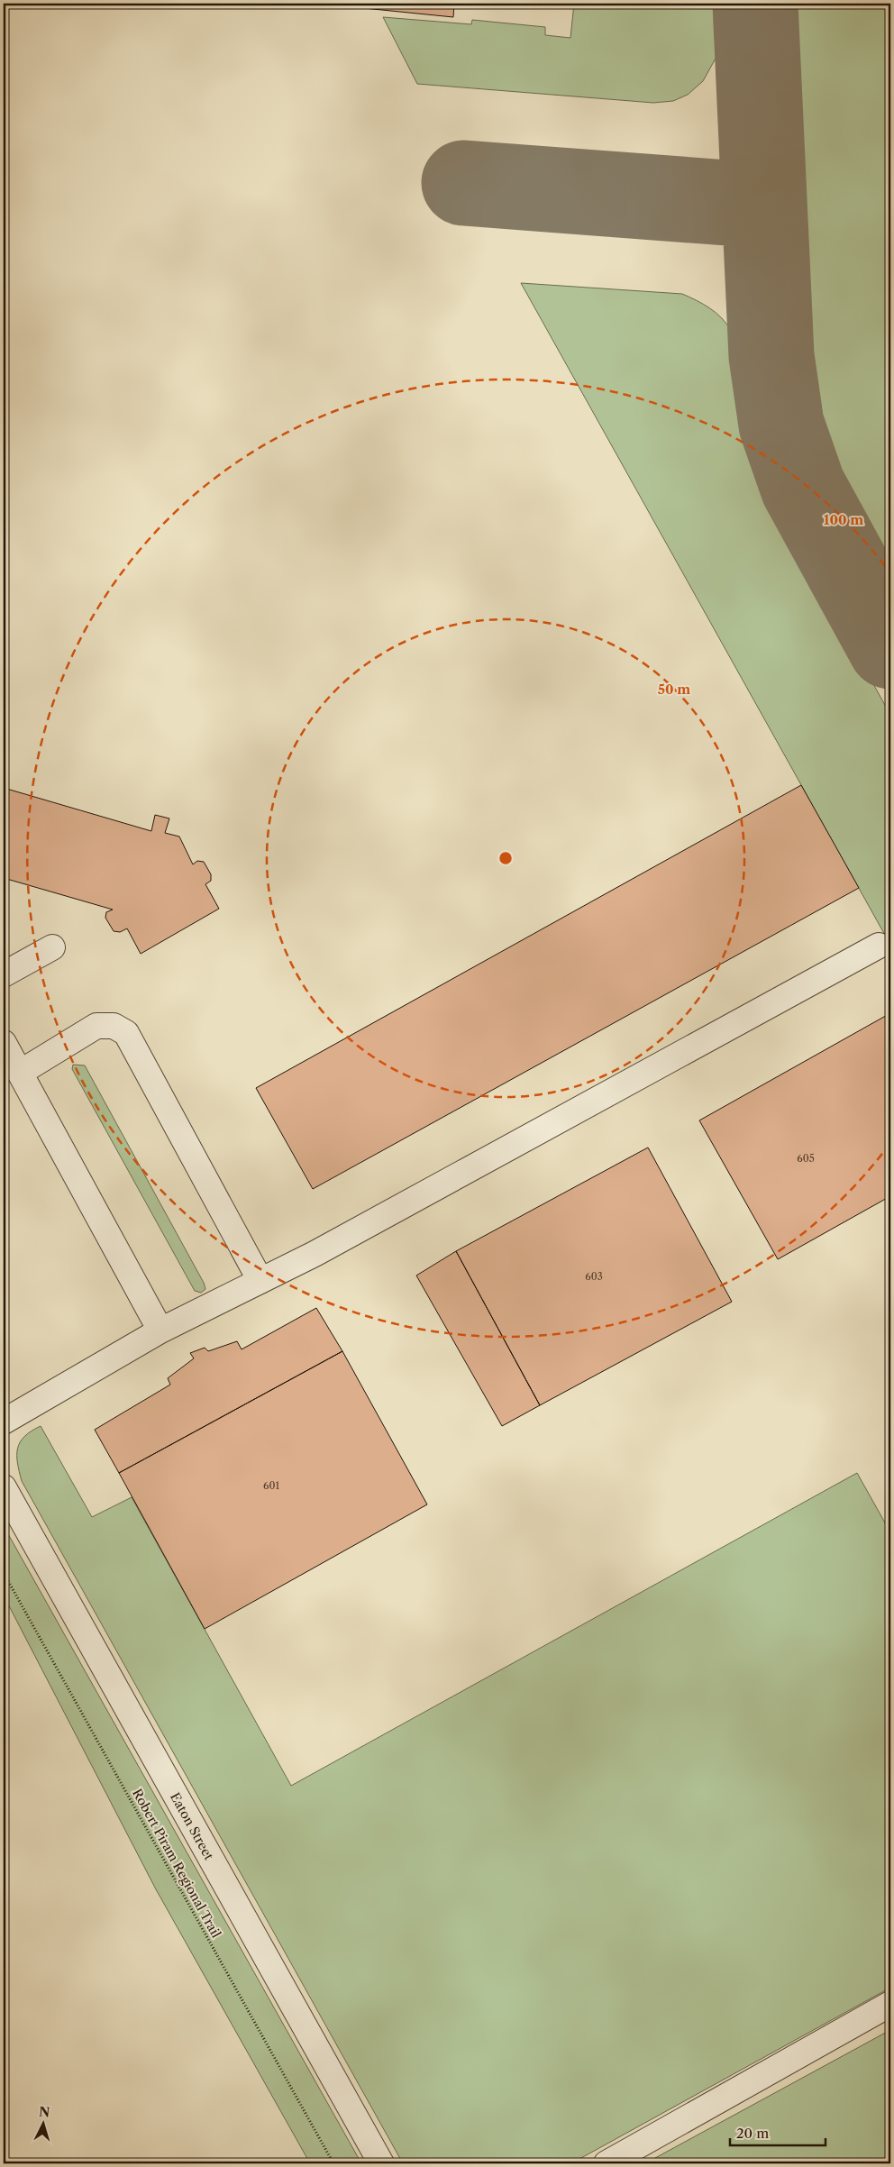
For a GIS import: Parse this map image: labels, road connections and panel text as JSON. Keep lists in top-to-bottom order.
{
  "streets": {
    "street": ["Eaton Street"],
    "path": ["Robert Piram Regional Trail"]
  },
  "house_numbers": ["605", "603", "601"],
  "scale_bar": "20 m",
  "north": "top",
  "rings": ["100 m", "50 m"]
}
